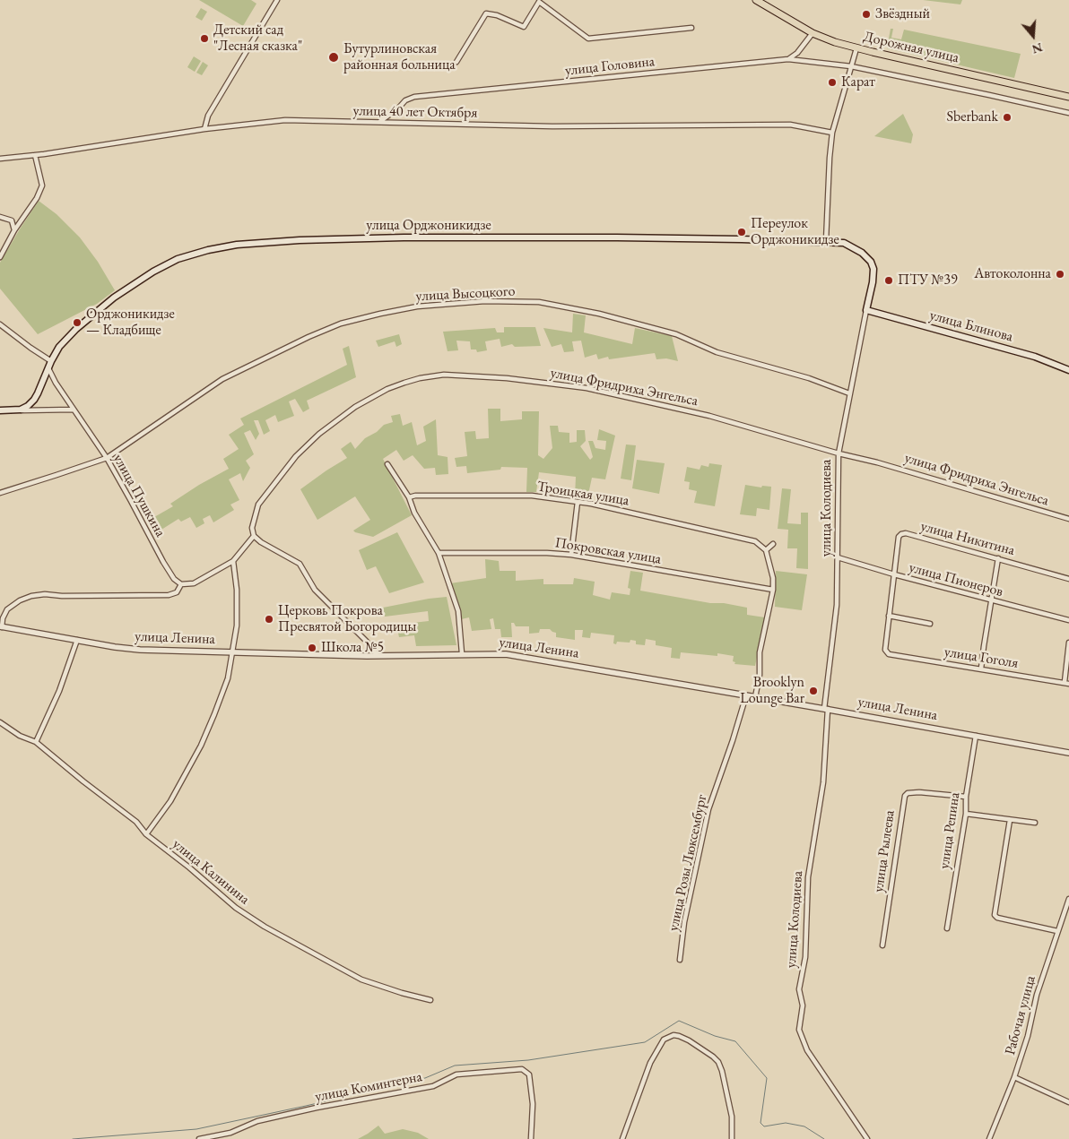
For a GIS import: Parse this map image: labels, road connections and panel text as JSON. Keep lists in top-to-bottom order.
{
  "streets": {
    "main road": ["Дорожная улица", "улица Орджоникидзе", "улица Блинова"],
    "street": [
      "улица Головина",
      "улица 40 лет Октября",
      "улица Высоцкого",
      "улица Фридриха Энгельса",
      "Троицкая улица",
      "улица Пушкина",
      "улица Колодиева",
      "улица Никитина",
      "Покровская улица",
      "улица Пионеров",
      "улица Ленина",
      "улица Гоголя",
      "улица Репина",
      "улица Рылеева",
      "улица Розы Люксембург",
      "улица Калинина",
      "Рабочая улица",
      "улица Коминтерна"
    ]
  },
  "crossings": [
    ["улица Головина", "улица 40 лет Октября"],
    ["улица Орджоникидзе", "улица Блинова"],
    ["улица Орджоникидзе", "улица Пушкина"],
    ["улица Орджоникидзе", "улица Колодиева"],
    ["улица Высоцкого", "улица Пушкина"],
    ["улица Высоцкого", "улица Колодиева"],
    ["улица Блинова", "улица Колодиева"],
    ["улица Фридриха Энгельса", "улица Колодиева"],
    ["улица Колодиева", "улица Пионеров"],
    ["улица Колодиева", "улица Ленина"],
    ["улица Никитина", "улица Пионеров"],
    ["улица Никитина", "улица Гоголя"],
    ["улица Ленина", "улица Репина"],
    ["улица Ленина", "улица Розы Люксембург"],
    ["улица Репина", "улица Рылеева"]
  ],
  "places": [
    "Звёздный",
    "Детский сад \"Лесная сказка\"",
    "Бутурлиновская районная больница",
    "Карат",
    "Sberbank",
    "Переулок Орджоникидзе",
    "Автоколонна",
    "ПТУ №39",
    "Орджоникидзе — Кладбище",
    "Церковь Покрова Пресвятой Богородицы",
    "Школа №5",
    "Brooklyn Lounge Bar"
  ],
  "north": "bottom"
}
